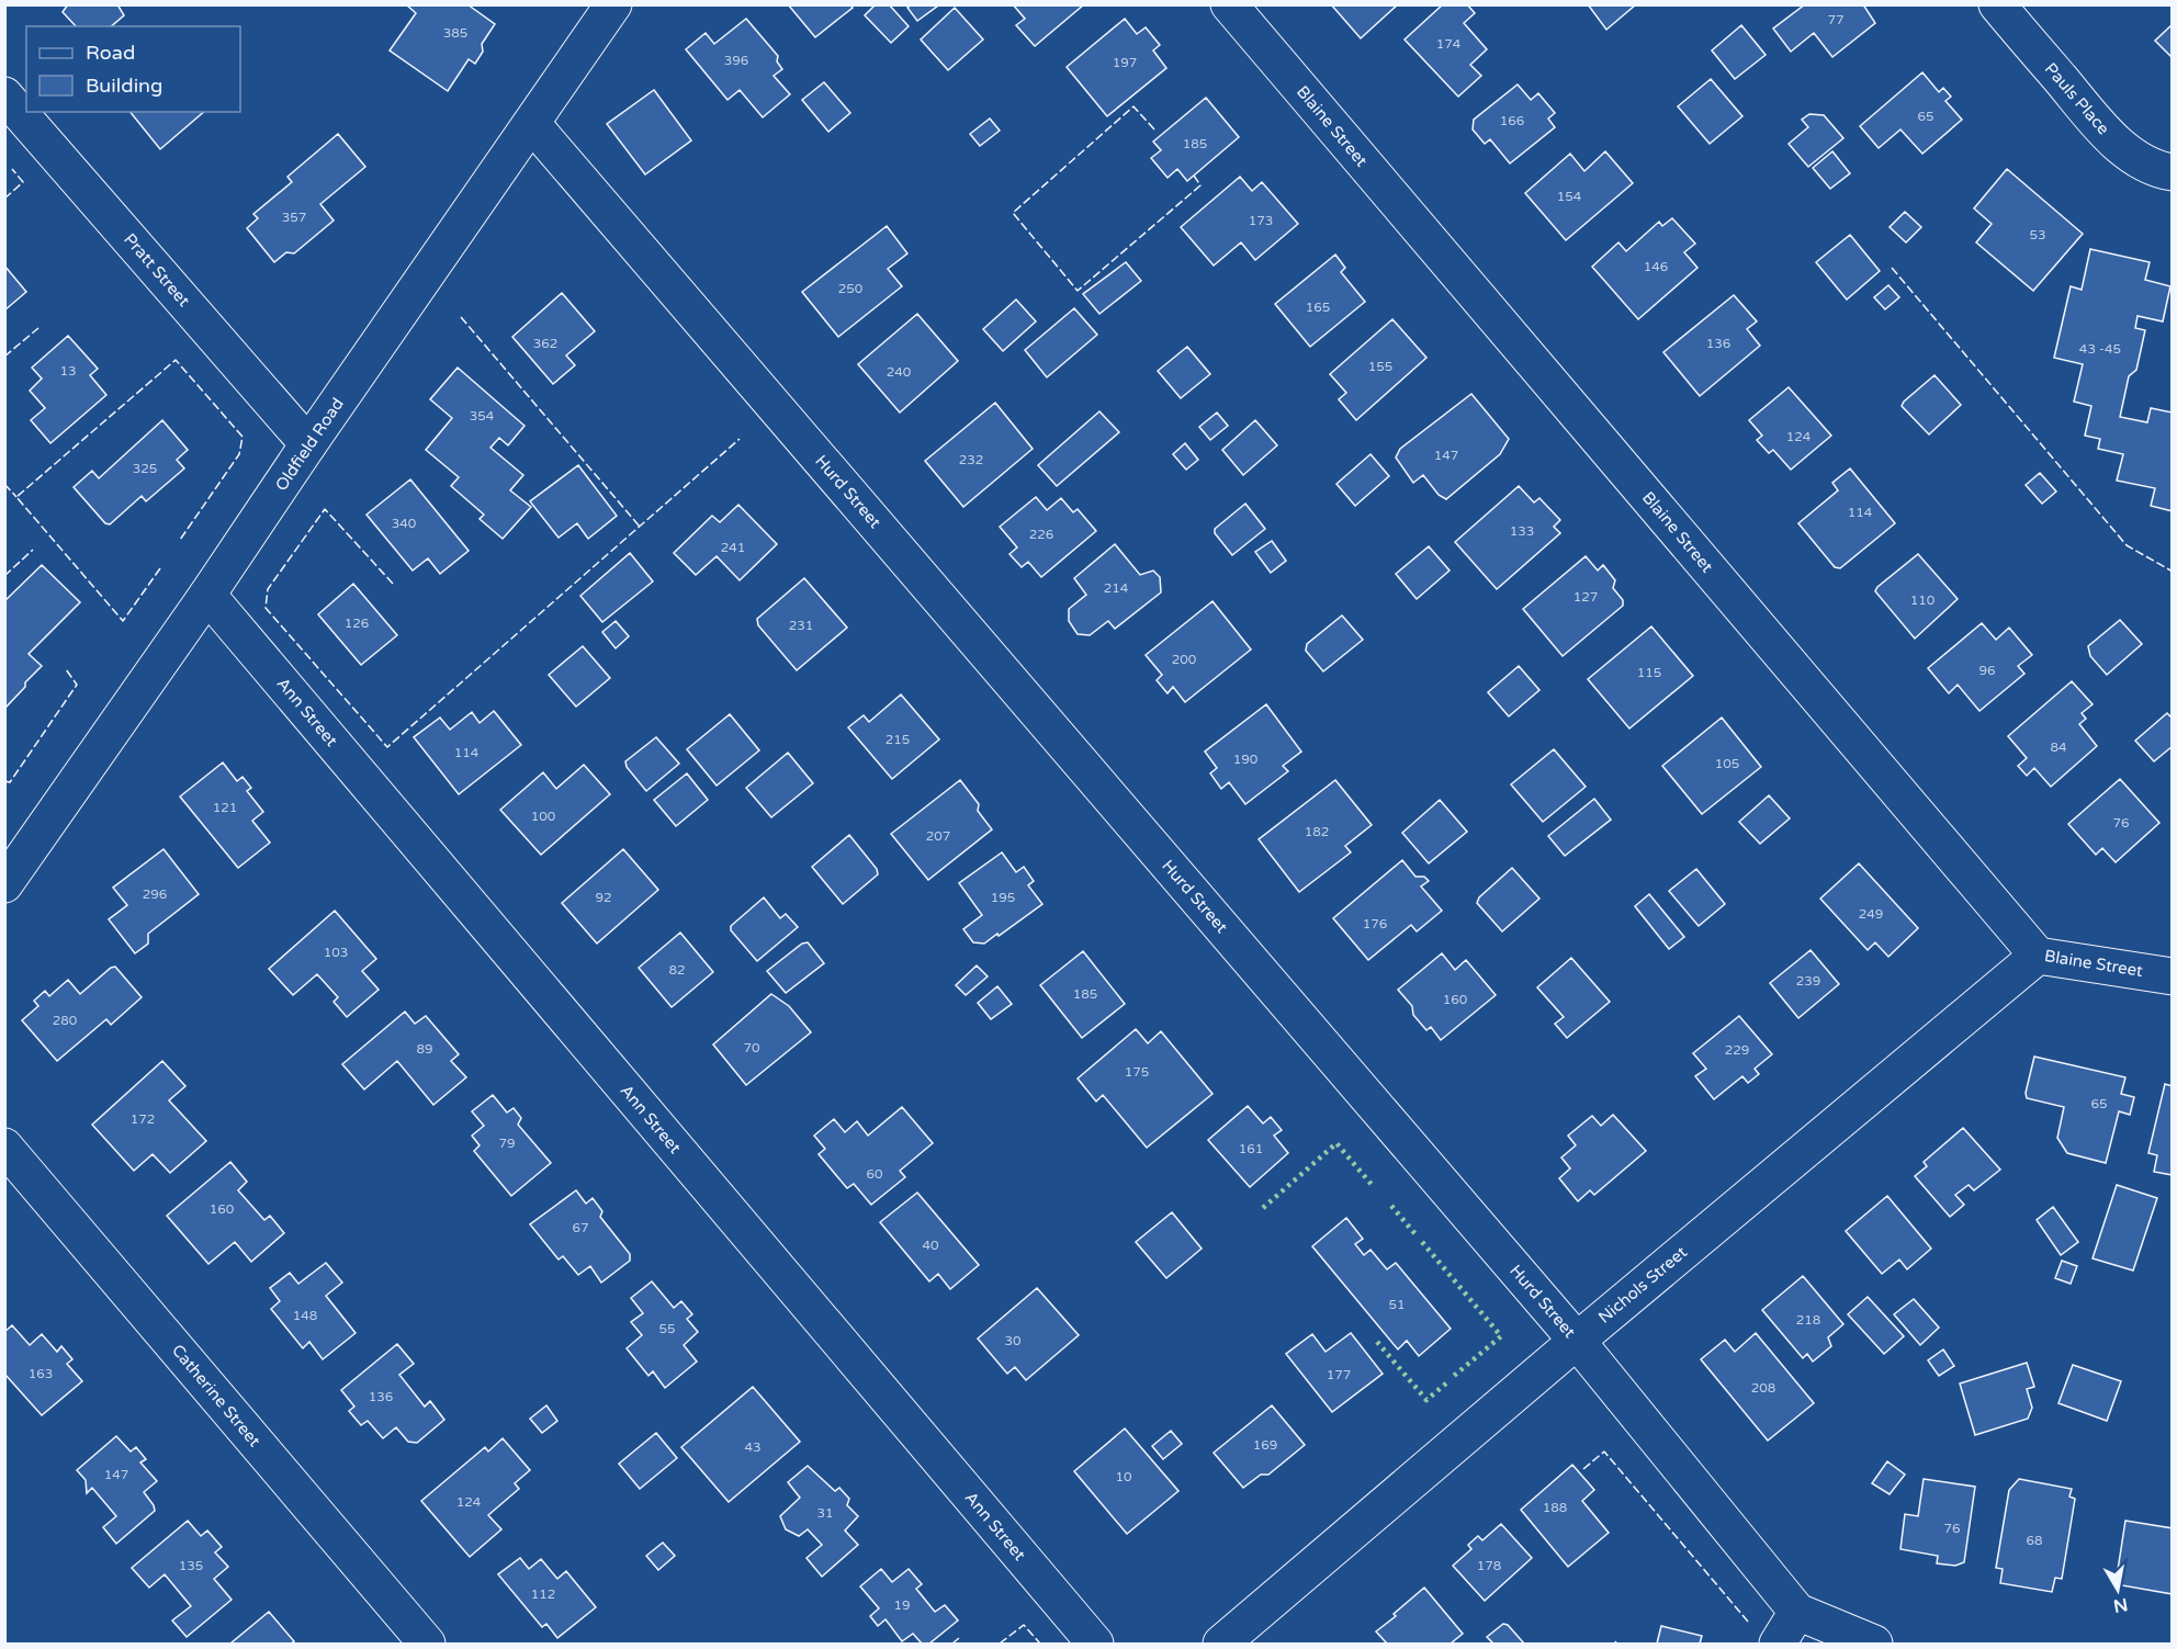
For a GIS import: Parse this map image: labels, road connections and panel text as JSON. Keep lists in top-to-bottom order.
{
  "streets": {
    "street": [
      "Pauls Place",
      "Blaine Street",
      "Pratt Street",
      "Oldfield Road",
      "Hurd Street",
      "Ann Street",
      "Nichols Street",
      "Catherine Street"
    ]
  },
  "crossings": [
    ["Blaine Street", "Nichols Street"],
    ["Pratt Street", "Oldfield Road"],
    ["Oldfield Road", "Hurd Street"],
    ["Oldfield Road", "Ann Street"],
    ["Hurd Street", "Nichols Street"]
  ],
  "house_numbers": [
    "77",
    "385",
    "174",
    "396",
    "197",
    "65",
    "166",
    "185",
    "154",
    "357",
    "173",
    "53",
    "146",
    "250",
    "165",
    "362",
    "136",
    "43 -45",
    "155",
    "13",
    "240",
    "354",
    "124",
    "147",
    "232",
    "325",
    "114",
    "340",
    "133",
    "226",
    "241",
    "214",
    "127",
    "110",
    "126",
    "231",
    "200",
    "96",
    "115",
    "215",
    "84",
    "114",
    "190",
    "105",
    "121",
    "100",
    "76",
    "182",
    "207",
    "296",
    "92",
    "195",
    "249",
    "176",
    "103",
    "82",
    "239",
    "185",
    "160",
    "280",
    "70",
    "89",
    "229",
    "175",
    "65",
    "172",
    "79",
    "161",
    "60",
    "160",
    "67",
    "40",
    "51",
    "148",
    "218",
    "55",
    "30",
    "163",
    "177",
    "208",
    "136",
    "169",
    "43",
    "147",
    "10",
    "124",
    "188",
    "31",
    "76",
    "68",
    "135",
    "178",
    "112",
    "19"
  ],
  "legend": ["Road", "Building"],
  "north": "bottom"
}
